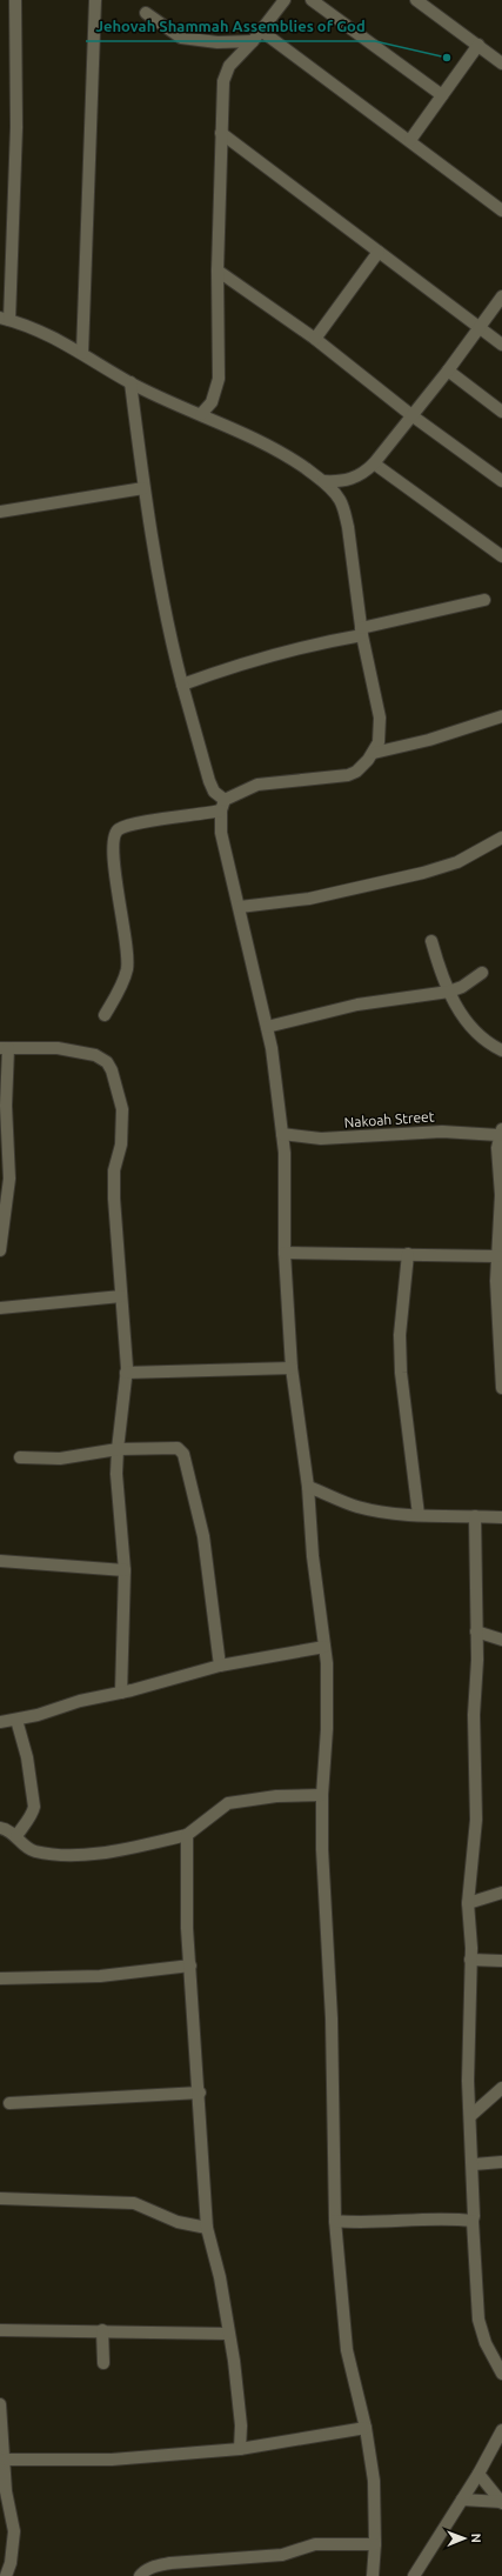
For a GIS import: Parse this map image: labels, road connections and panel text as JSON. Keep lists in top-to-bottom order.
{
  "streets": {
    "street": ["Nakoah Street"]
  },
  "places": ["Jehovah Shammah Assemblies of God"],
  "north": "right"
}
